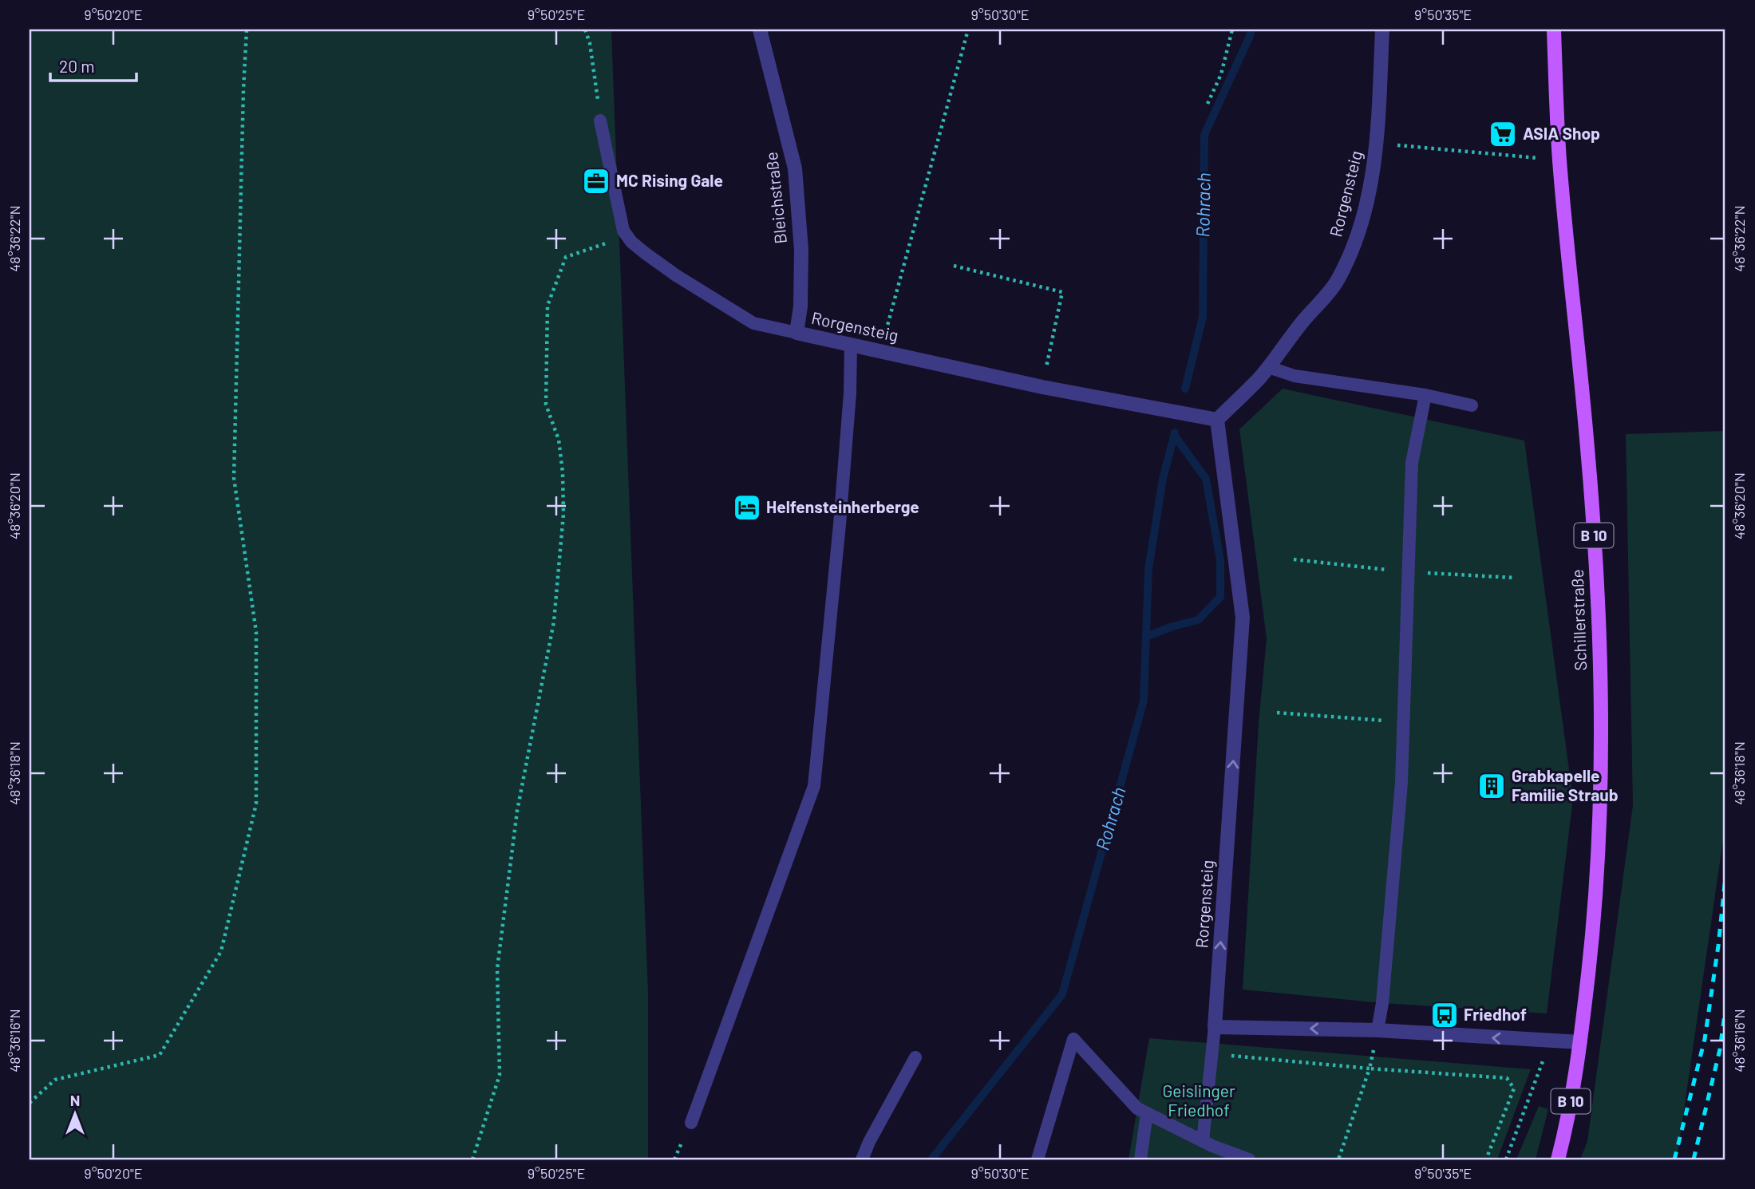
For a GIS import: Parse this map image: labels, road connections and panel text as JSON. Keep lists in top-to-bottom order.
{
  "streets": {
    "main road": ["B 10", "Schillerstraße"],
    "street": ["Rorgensteig", "Bleichstraße"]
  },
  "crossings": [
    ["Rorgensteig", "Bleichstraße"],
    ["B 10", "Schillerstraße"]
  ],
  "water": ["Rohrach"],
  "parks": ["Geislinger Friedhof"],
  "places": {
    "supermarket": ["ASIA Shop"],
    "office": ["MC Rising Gale"],
    "hotel": ["Helfensteinherberge"],
    "building": ["Grabkapelle Familie Straub"],
    "bus stop": ["Friedhof"]
  },
  "scale_bar": "20 m",
  "north": "top",
  "coordinates": [
    "9°50'20\"E",
    "9°50'25\"E",
    "9°50'30\"E",
    "9°50'35\"E",
    "48°36'22\"N",
    "48°36'20\"N",
    "48°36'18\"N",
    "48°36'16\"N"
  ]
}
